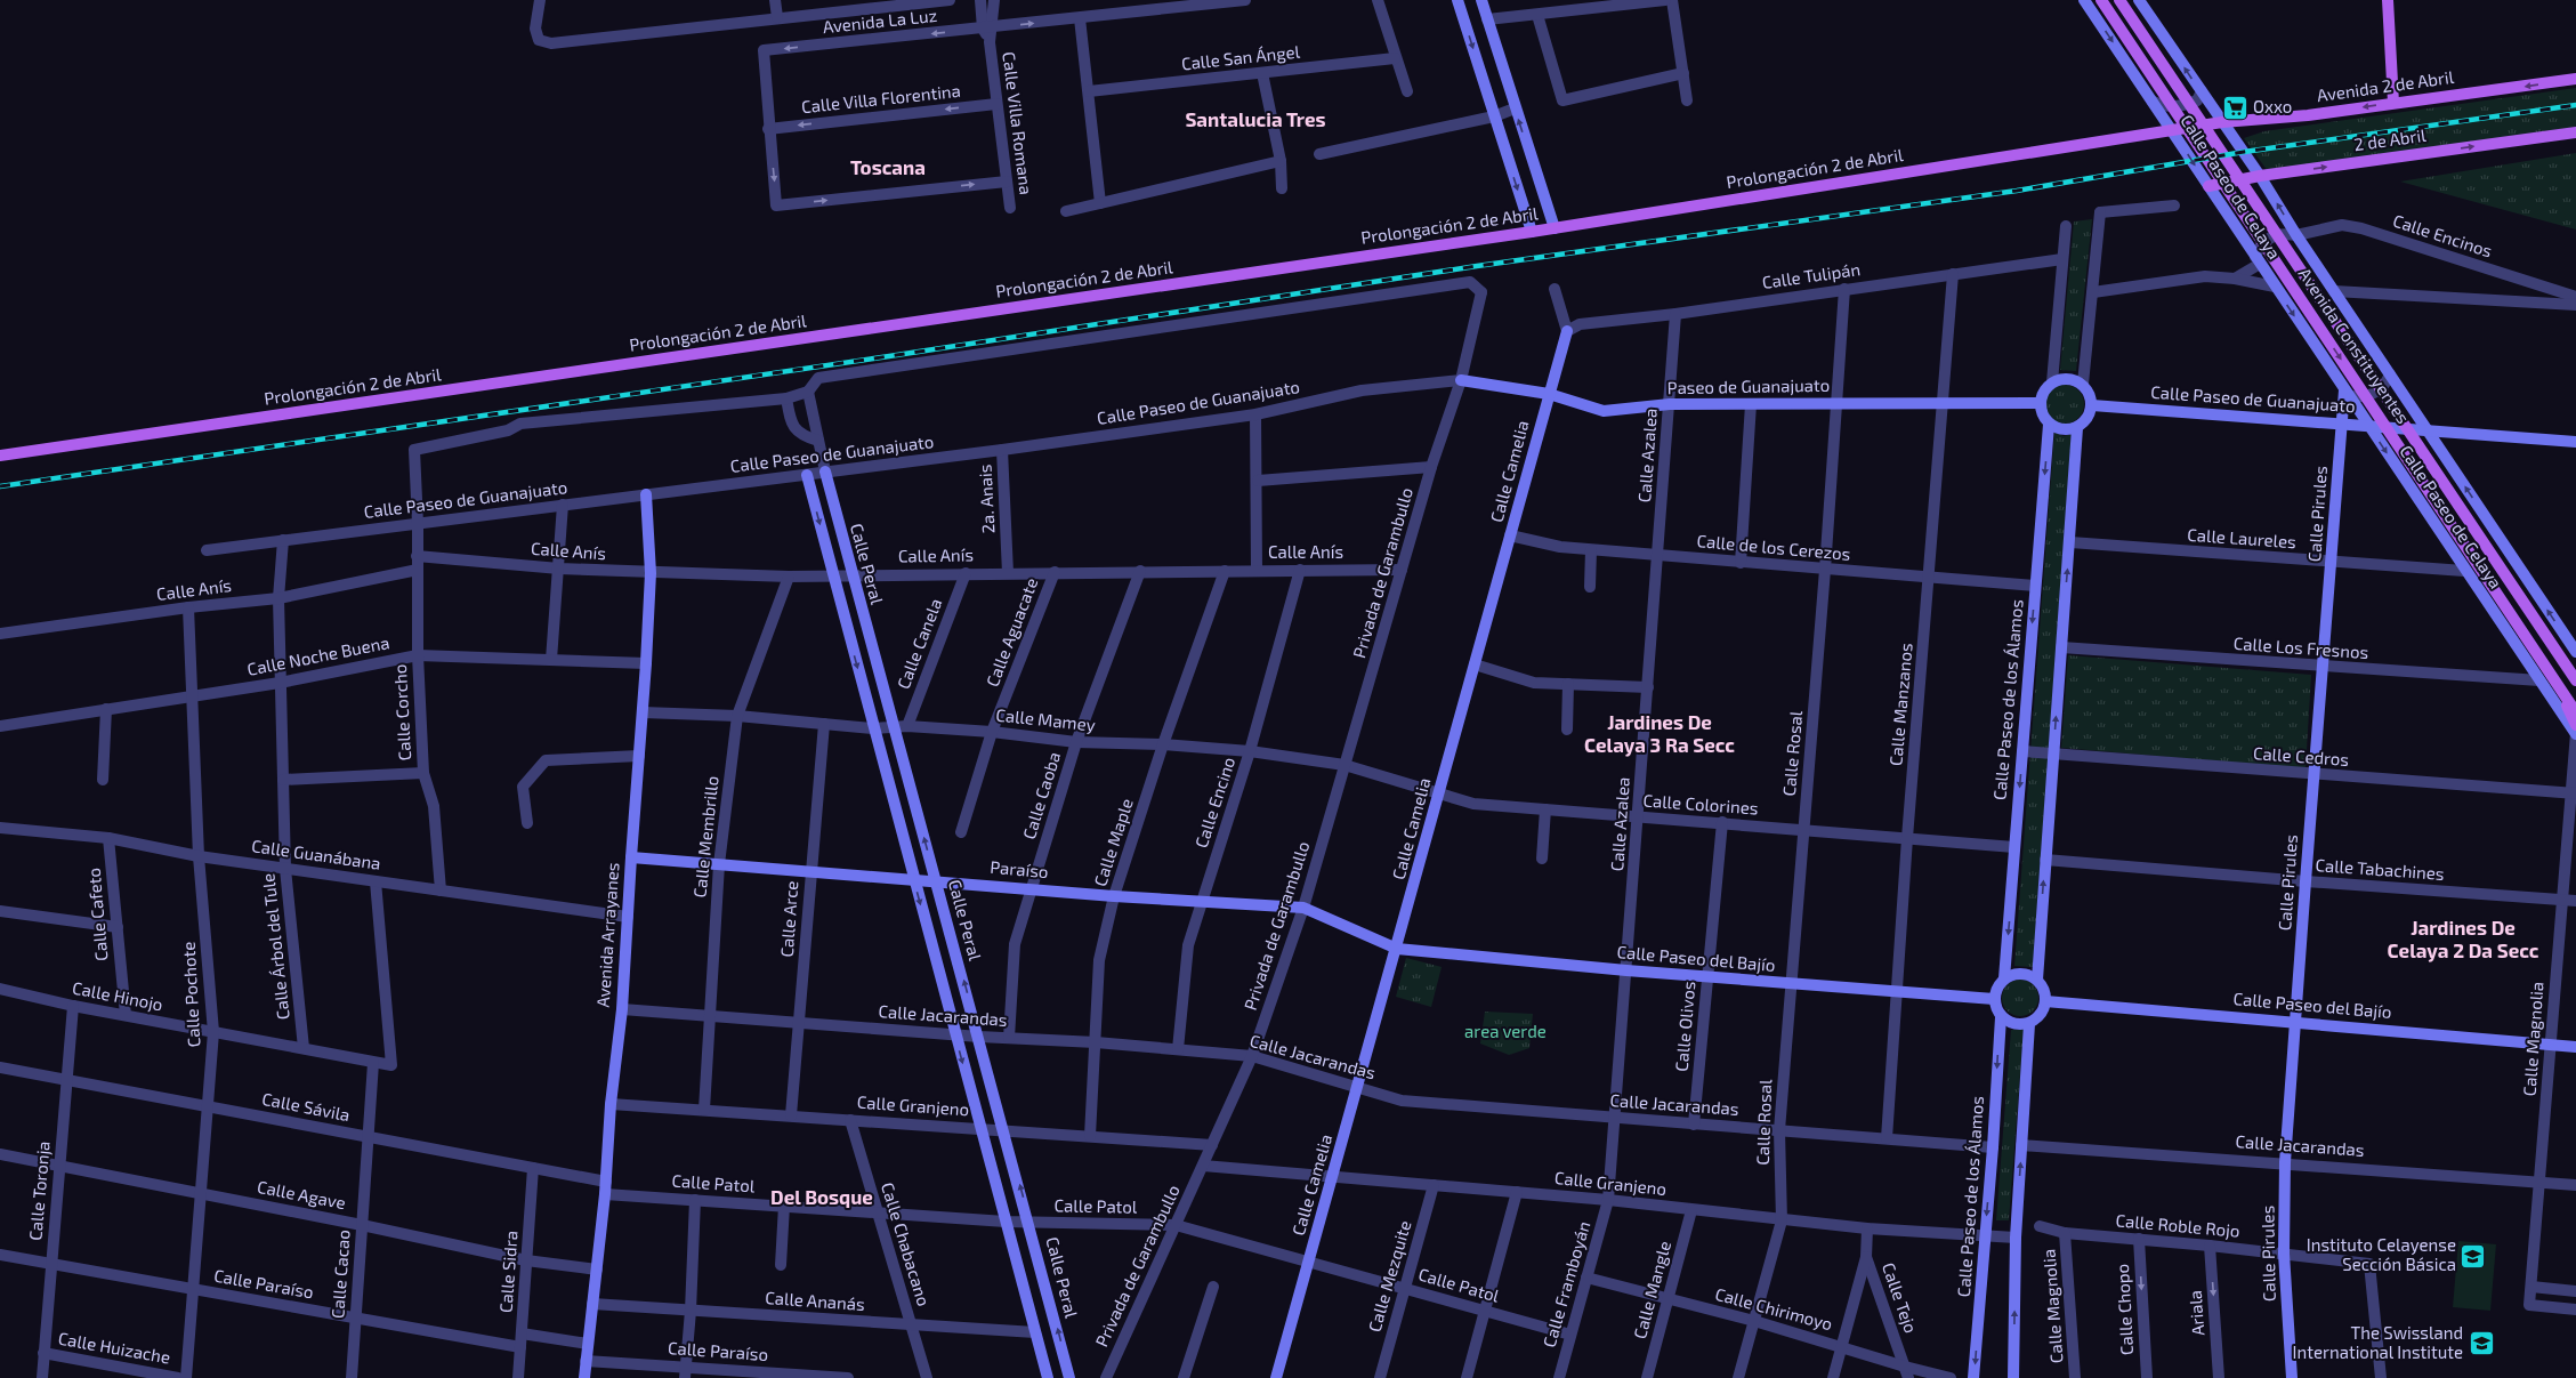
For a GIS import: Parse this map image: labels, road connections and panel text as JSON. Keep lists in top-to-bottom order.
{
  "streets": {
    "main road": [
      "Avenida 2 de Abril",
      "2 de Abril",
      "Prolongación 2 de Abril",
      "Calle Paseo de Celaya",
      "Avenida Constituyentes",
      "Paseo de Guanajuato",
      "Calle Paseo de Guanajuato",
      "Calle Camelia",
      "Calle Pirules",
      "Calle Peral",
      "Calle Paseo de los Álamos",
      "Paraíso",
      "Avenida Arrayanes",
      "Calle Paseo del Bajío"
    ],
    "street": [
      "Avenida La Luz",
      "Calle San Ángel",
      "Calle Villa Florentina",
      "Calle Villa Romana",
      "Calle Encinos",
      "Calle Tulipán",
      "Calle Azalea",
      "2a. Anais",
      "Calle Laureles",
      "Calle de los Cerezos",
      "Calle Anís",
      "Privada de Garambullo",
      "Calle Aguacate",
      "Calle Canela",
      "Calle Los Fresnos",
      "Calle Noche Buena",
      "Calle Manzanos",
      "Calle Corcho",
      "Calle Mamey",
      "Calle Rosal",
      "Calle Cedros",
      "Calle Caoba",
      "Calle Encino",
      "Calle Colorines",
      "Calle Membrillo",
      "Calle Maple",
      "Calle Guanábana",
      "Calle Tabachines",
      "Calle Cafeto",
      "Calle Arce",
      "Calle Árbol del Tule",
      "Calle Pochote",
      "Calle Hinojo",
      "Calle Jacarandas",
      "Calle Olivos",
      "Calle Magnolia",
      "Calle Granjeno",
      "Calle Sávila",
      "Calle Patol",
      "Calle Toronja",
      "Calle Agave",
      "Calle Roble Rojo",
      "Calle Chabacano",
      "Calle Sidra",
      "Calle Cacao",
      "Calle Mezquite",
      "Calle Paraíso",
      "Calle Framboyán",
      "Calle Mangle",
      "Calle Tejo",
      "Calle Ananás",
      "Calle Chirimoyo",
      "Calle Chopo",
      "Ariala",
      "Calle Huizache"
    ]
  },
  "crossings": [
    ["Avenida La Luz", "Calle Villa Florentina"],
    ["Avenida La Luz", "Calle Villa Romana"],
    ["Avenida 2 de Abril", "Prolongación 2 de Abril"],
    ["Avenida 2 de Abril", "Calle Paseo de Celaya"],
    ["Calle Villa Florentina", "Calle Villa Romana"],
    ["2 de Abril", "Calle Paseo de Celaya"],
    ["Prolongación 2 de Abril", "Calle Paseo de Celaya"],
    ["Calle Paseo de Celaya", "Calle Encinos"],
    ["Calle Paseo de Celaya", "Calle Paseo de Guanajuato"],
    ["Calle Paseo de Celaya", "Calle Pirules"],
    ["Calle Paseo de Celaya", "Calle Laureles"],
    ["Calle Paseo de Celaya", "Calle Los Fresnos"],
    ["Calle Paseo de Celaya", "Calle Magnolia"],
    ["Calle Tulipán", "Calle Azalea"],
    ["Calle Tulipán", "Calle Camelia"],
    ["Calle Tulipán", "Calle Manzanos"],
    ["Calle Tulipán", "Calle Rosal"],
    ["Paseo de Guanajuato", "Calle Paseo de Guanajuato"],
    ["Paseo de Guanajuato", "Calle Azalea"],
    ["Paseo de Guanajuato", "Calle Camelia"],
    ["Paseo de Guanajuato", "Privada de Garambullo"],
    ["Paseo de Guanajuato", "Calle Paseo de los Álamos"],
    ["Paseo de Guanajuato", "Calle Manzanos"],
    ["Paseo de Guanajuato", "Calle Rosal"],
    ["Calle Paseo de Guanajuato", "2a. Anais"],
    ["Calle Paseo de Guanajuato", "Calle Pirules"],
    ["Calle Paseo de Guanajuato", "Calle Peral"],
    ["Calle Paseo de Guanajuato", "Privada de Garambullo"],
    ["Calle Paseo de Guanajuato", "Calle Paseo de los Álamos"],
    ["Calle Paseo de Guanajuato", "Calle Corcho"],
    ["Calle Paseo de Guanajuato", "Avenida Arrayanes"],
    ["Calle Paseo de Guanajuato", "Calle Árbol del Tule"],
    ["Calle Azalea", "Calle de los Cerezos"],
    ["Calle Azalea", "Calle Colorines"],
    ["Calle Azalea", "Calle Paseo del Bajío"],
    ["Calle Azalea", "Calle Jacarandas"],
    ["Calle Azalea", "Calle Granjeno"],
    ["Calle Azalea", "Calle Framboyán"],
    ["Calle Camelia", "Calle de los Cerezos"],
    ["Calle Camelia", "Calle Mamey"],
    ["Calle Camelia", "Calle Colorines"],
    ["Calle Camelia", "Paraíso"],
    ["Calle Camelia", "Calle Paseo del Bajío"],
    ["Calle Camelia", "Calle Jacarandas"],
    ["Calle Camelia", "Calle Granjeno"],
    ["Calle Camelia", "Calle Patol"],
    ["2a. Anais", "Calle Anís"],
    ["Calle Pirules", "Calle Laureles"],
    ["Calle Pirules", "Calle Los Fresnos"],
    ["Calle Pirules", "Calle Cedros"],
    ["Calle Pirules", "Calle Tabachines"],
    ["Calle Pirules", "Calle Paseo del Bajío"],
    ["Calle Pirules", "Calle Jacarandas"],
    ["Calle Pirules", "Calle Roble Rojo"],
    ["Calle de los Cerezos", "Calle Paseo de los Álamos"],
    ["Calle de los Cerezos", "Calle Manzanos"],
    ["Calle de los Cerezos", "Calle Rosal"],
    ["Calle Anís", "Calle Peral"],
    ["Calle Anís", "Privada de Garambullo"],
    ["Calle Anís", "Calle Aguacate"],
    ["Calle Anís", "Calle Canela"],
    ["Calle Anís", "Calle Corcho"],
    ["Calle Anís", "Calle Caoba"],
    ["Calle Anís", "Calle Encino"],
    ["Calle Anís", "Calle Membrillo"],
    ["Calle Anís", "Calle Maple"],
    ["Calle Anís", "Avenida Arrayanes"],
    ["Calle Anís", "Calle Árbol del Tule"],
    ["Calle Anís", "Calle Pochote"],
    ["Calle Peral", "Calle Mamey"],
    ["Calle Peral", "Paraíso"],
    ["Calle Peral", "Calle Jacarandas"],
    ["Calle Peral", "Calle Granjeno"],
    ["Calle Peral", "Calle Patol"],
    ["Calle Peral", "Calle Ananás"],
    ["Privada de Garambullo", "Calle Mamey"],
    ["Privada de Garambullo", "Paraíso"],
    ["Privada de Garambullo", "Calle Jacarandas"],
    ["Privada de Garambullo", "Calle Granjeno"],
    ["Privada de Garambullo", "Calle Patol"],
    ["Calle Aguacate", "Calle Mamey"],
    ["Calle Canela", "Calle Mamey"],
    ["Calle Noche Buena", "Calle Corcho"],
    ["Calle Noche Buena", "Avenida Arrayanes"],
    ["Calle Noche Buena", "Calle Árbol del Tule"],
    ["Calle Noche Buena", "Calle Pochote"],
    ["Calle Paseo de los Álamos", "Calle Cedros"],
    ["Calle Paseo de los Álamos", "Calle Colorines"],
    ["Calle Paseo de los Álamos", "Calle Paseo del Bajío"],
    ["Calle Paseo de los Álamos", "Calle Jacarandas"],
    ["Calle Paseo de los Álamos", "Calle Granjeno"],
    ["Calle Manzanos", "Calle Colorines"],
    ["Calle Manzanos", "Calle Paseo del Bajío"],
    ["Calle Manzanos", "Calle Jacarandas"],
    ["Calle Corcho", "Calle Guanábana"],
    ["Calle Mamey", "Calle Caoba"],
    ["Calle Mamey", "Calle Encino"],
    ["Calle Mamey", "Calle Colorines"],
    ["Calle Mamey", "Calle Membrillo"],
    ["Calle Mamey", "Calle Maple"],
    ["Calle Mamey", "Calle Arce"],
    ["Calle Mamey", "Avenida Arrayanes"],
    ["Calle Rosal", "Calle Colorines"],
    ["Calle Rosal", "Calle Paseo del Bajío"],
    ["Calle Rosal", "Calle Jacarandas"],
    ["Calle Rosal", "Calle Granjeno"],
    ["Calle Rosal", "Calle Chirimoyo"],
    ["Calle Cedros", "Calle Magnolia"],
    ["Calle Caoba", "Paraíso"],
    ["Calle Caoba", "Calle Jacarandas"],
    ["Calle Encino", "Paraíso"],
    ["Calle Encino", "Calle Jacarandas"],
    ["Calle Colorines", "Calle Olivos"],
    ["Calle Membrillo", "Paraíso"],
    ["Calle Membrillo", "Calle Jacarandas"],
    ["Calle Membrillo", "Calle Granjeno"],
    ["Calle Maple", "Paraíso"],
    ["Calle Maple", "Calle Jacarandas"],
    ["Calle Maple", "Calle Granjeno"],
    ["Calle Guanábana", "Calle Cafeto"],
    ["Calle Guanábana", "Avenida Arrayanes"],
    ["Calle Guanábana", "Calle Árbol del Tule"],
    ["Calle Guanábana", "Calle Pochote"],
    ["Calle Guanábana", "Calle Hinojo"],
    ["Paraíso", "Calle Arce"],
    ["Paraíso", "Avenida Arrayanes"],
    ["Paraíso", "Calle Paseo del Bajío"],
    ["Calle Tabachines", "Calle Magnolia"],
    ["Calle Cafeto", "Calle Hinojo"],
    ["Calle Arce", "Calle Jacarandas"],
    ["Calle Arce", "Calle Granjeno"],
    ["Avenida Arrayanes", "Calle Jacarandas"],
    ["Avenida Arrayanes", "Calle Granjeno"],
    ["Avenida Arrayanes", "Calle Sávila"],
    ["Avenida Arrayanes", "Calle Patol"],
    ["Avenida Arrayanes", "Calle Agave"],
    ["Avenida Arrayanes", "Calle Paraíso"],
    ["Avenida Arrayanes", "Calle Ananás"],
    ["Calle Árbol del Tule", "Calle Hinojo"],
    ["Calle Paseo del Bajío", "Calle Olivos"],
    ["Calle Paseo del Bajío", "Calle Magnolia"],
    ["Calle Pochote", "Calle Hinojo"],
    ["Calle Pochote", "Calle Sávila"],
    ["Calle Pochote", "Calle Agave"],
    ["Calle Pochote", "Calle Paraíso"],
    ["Calle Hinojo", "Calle Toronja"],
    ["Calle Hinojo", "Calle Cacao"],
    ["Calle Jacarandas", "Calle Olivos"],
    ["Calle Jacarandas", "Calle Magnolia"],
    ["Calle Magnolia", "Calle Roble Rojo"],
    ["Calle Granjeno", "Calle Chabacano"],
    ["Calle Granjeno", "Calle Mezquite"],
    ["Calle Granjeno", "Calle Framboyán"],
    ["Calle Granjeno", "Calle Mangle"],
    ["Calle Granjeno", "Calle Tejo"],
    ["Calle Sávila", "Calle Toronja"],
    ["Calle Sávila", "Calle Sidra"],
    ["Calle Sávila", "Calle Cacao"],
    ["Calle Patol", "Calle Chabacano"],
    ["Calle Patol", "Calle Mezquite"],
    ["Calle Patol", "Calle Framboyán"],
    ["Calle Toronja", "Calle Agave"],
    ["Calle Toronja", "Calle Paraíso"],
    ["Calle Toronja", "Calle Huizache"],
    ["Calle Agave", "Calle Sidra"],
    ["Calle Agave", "Calle Cacao"],
    ["Calle Roble Rojo", "Calle Chopo"],
    ["Calle Roble Rojo", "Ariala"],
    ["Calle Chabacano", "Calle Ananás"],
    ["Calle Sidra", "Calle Paraíso"],
    ["Calle Cacao", "Calle Paraíso"],
    ["Calle Framboyán", "Calle Chirimoyo"],
    ["Calle Mangle", "Calle Chirimoyo"],
    ["Calle Tejo", "Calle Chirimoyo"]
  ],
  "one_way": [
    "Avenida 2 de Abril",
    "Calle Villa Florentina",
    "2 de Abril",
    "Calle Chopo",
    "Ariala"
  ],
  "districts": [
    "Santalucia Tres",
    "Toscana",
    "Jardines De Celaya 3 Ra Secc",
    "Jardines De Celaya 2 Da Secc",
    "Del Bosque"
  ],
  "parks": ["area verde"],
  "places": {
    "supermarket": ["Oxxo"],
    "school or university": ["Instituto Celayense Sección Básica", "The Swissland International Institute"]
  }
}
